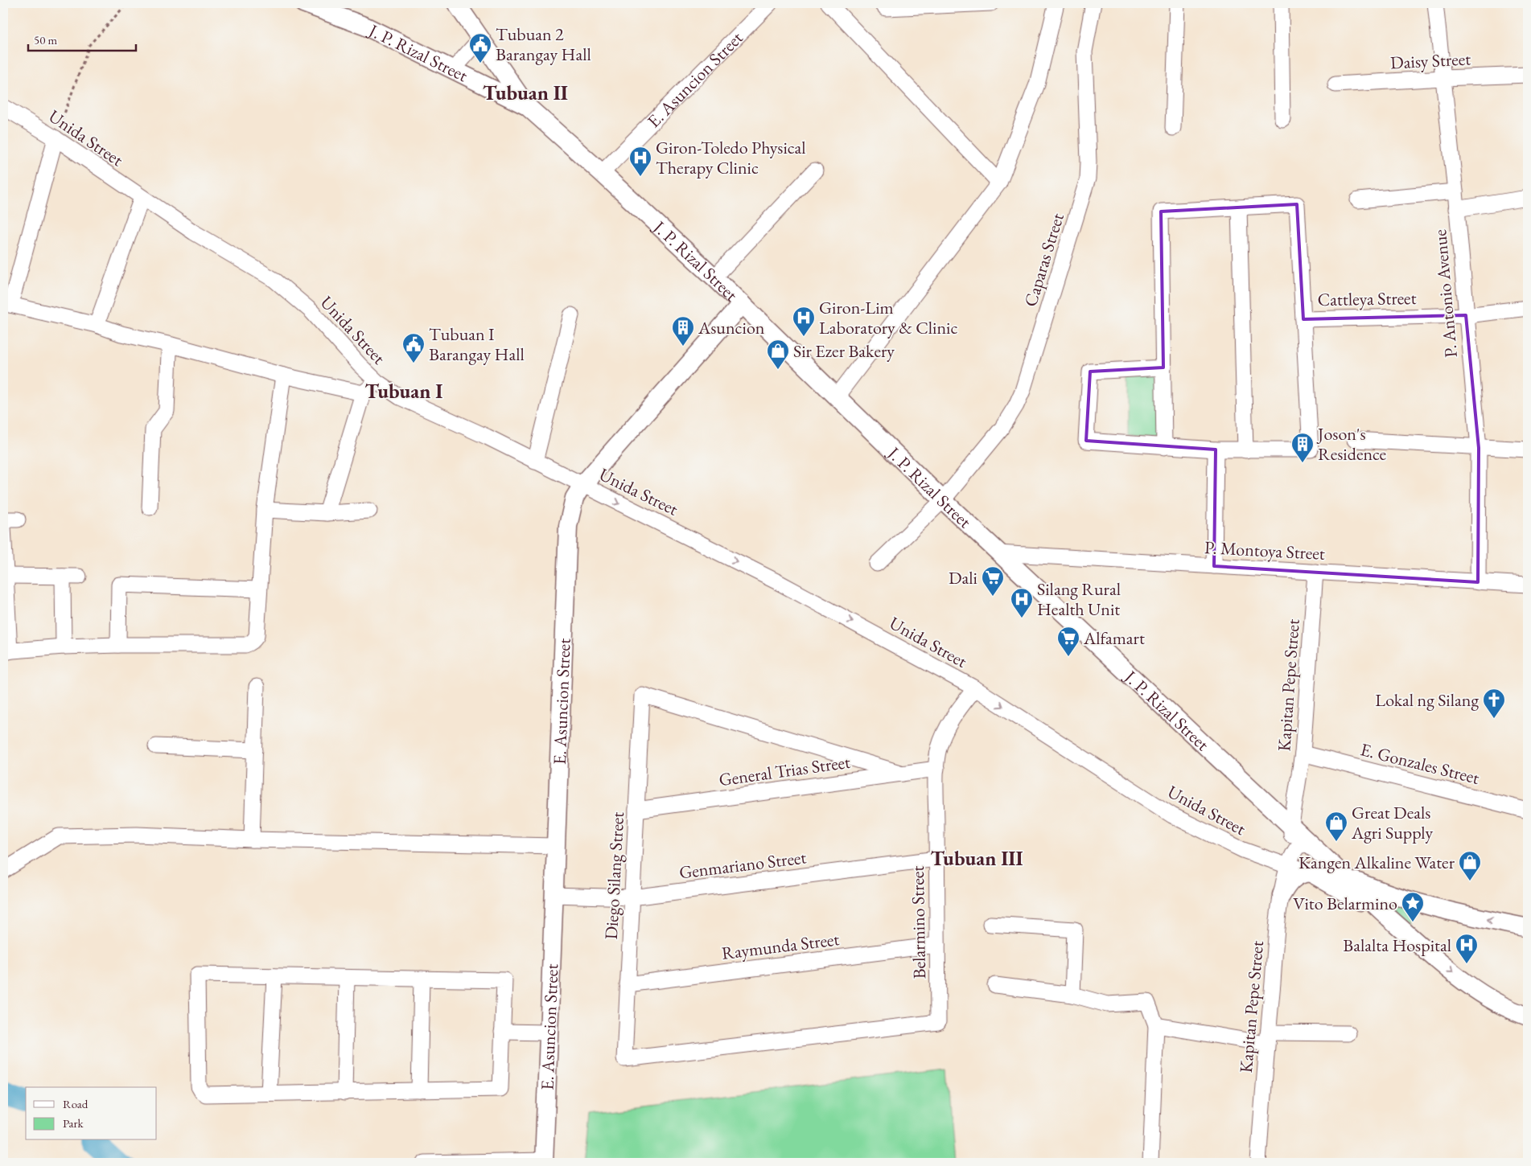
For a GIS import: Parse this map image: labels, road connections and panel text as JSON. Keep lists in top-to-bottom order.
{
  "streets": {
    "main road": ["J. P. Rizal Street", "E. Asuncion Street"],
    "street": [
      "Daisy Street",
      "Unida Street",
      "Caparas Street",
      "P. Antonio Avenue",
      "Cattleya Street",
      "P. Montoya Street",
      "Kapitan Pepe Street",
      "E. Gonzales Street",
      "General Trias Street",
      "Genmariano Street",
      "Diego Silang Street",
      "Belarmino Street",
      "Raymunda Street"
    ]
  },
  "crossings": [
    ["J. P. Rizal Street", "E. Asuncion Street"],
    ["J. P. Rizal Street", "Caparas Street"],
    ["J. P. Rizal Street", "P. Montoya Street"],
    ["J. P. Rizal Street", "Kapitan Pepe Street"],
    ["Daisy Street", "P. Antonio Avenue"],
    ["E. Asuncion Street", "Unida Street"],
    ["E. Asuncion Street", "Genmariano Street"],
    ["Unida Street", "Kapitan Pepe Street"],
    ["Unida Street", "Belarmino Street"],
    ["P. Antonio Avenue", "Cattleya Street"],
    ["P. Antonio Avenue", "P. Montoya Street"],
    ["P. Montoya Street", "Kapitan Pepe Street"],
    ["Kapitan Pepe Street", "E. Gonzales Street"],
    ["General Trias Street", "Diego Silang Street"],
    ["General Trias Street", "Belarmino Street"],
    ["Genmariano Street", "Diego Silang Street"],
    ["Genmariano Street", "Belarmino Street"],
    ["Diego Silang Street", "Belarmino Street"],
    ["Diego Silang Street", "Raymunda Street"],
    ["Belarmino Street", "Raymunda Street"]
  ],
  "one_way": ["Unida Street"],
  "districts": ["Tubuan II", "Tubuan I", "Tubuan III"],
  "places": {
    "public building": ["Tubuan 2 Barangay Hall", "Tubuan I Barangay Hall"],
    "hospital": [
      "Giron-Toledo Physical Therapy Clinic",
      "Giron-Lim Laboratory & Clinic",
      "Silang Rural Health Unit",
      "Balalta Hospital"
    ],
    "building": ["Asuncion", "Joson's Residence"],
    "shop": ["Sir Ezer Bakery", "Great Deals Agri Supply", "Kangen Alkaline Water"],
    "supermarket": ["Dali", "Alfamart"],
    "church": ["Lokal ng Silang"],
    "place": ["Vito Belarmino"]
  },
  "legend": ["Road", "Park"],
  "scale_bar": "50 m"
}
